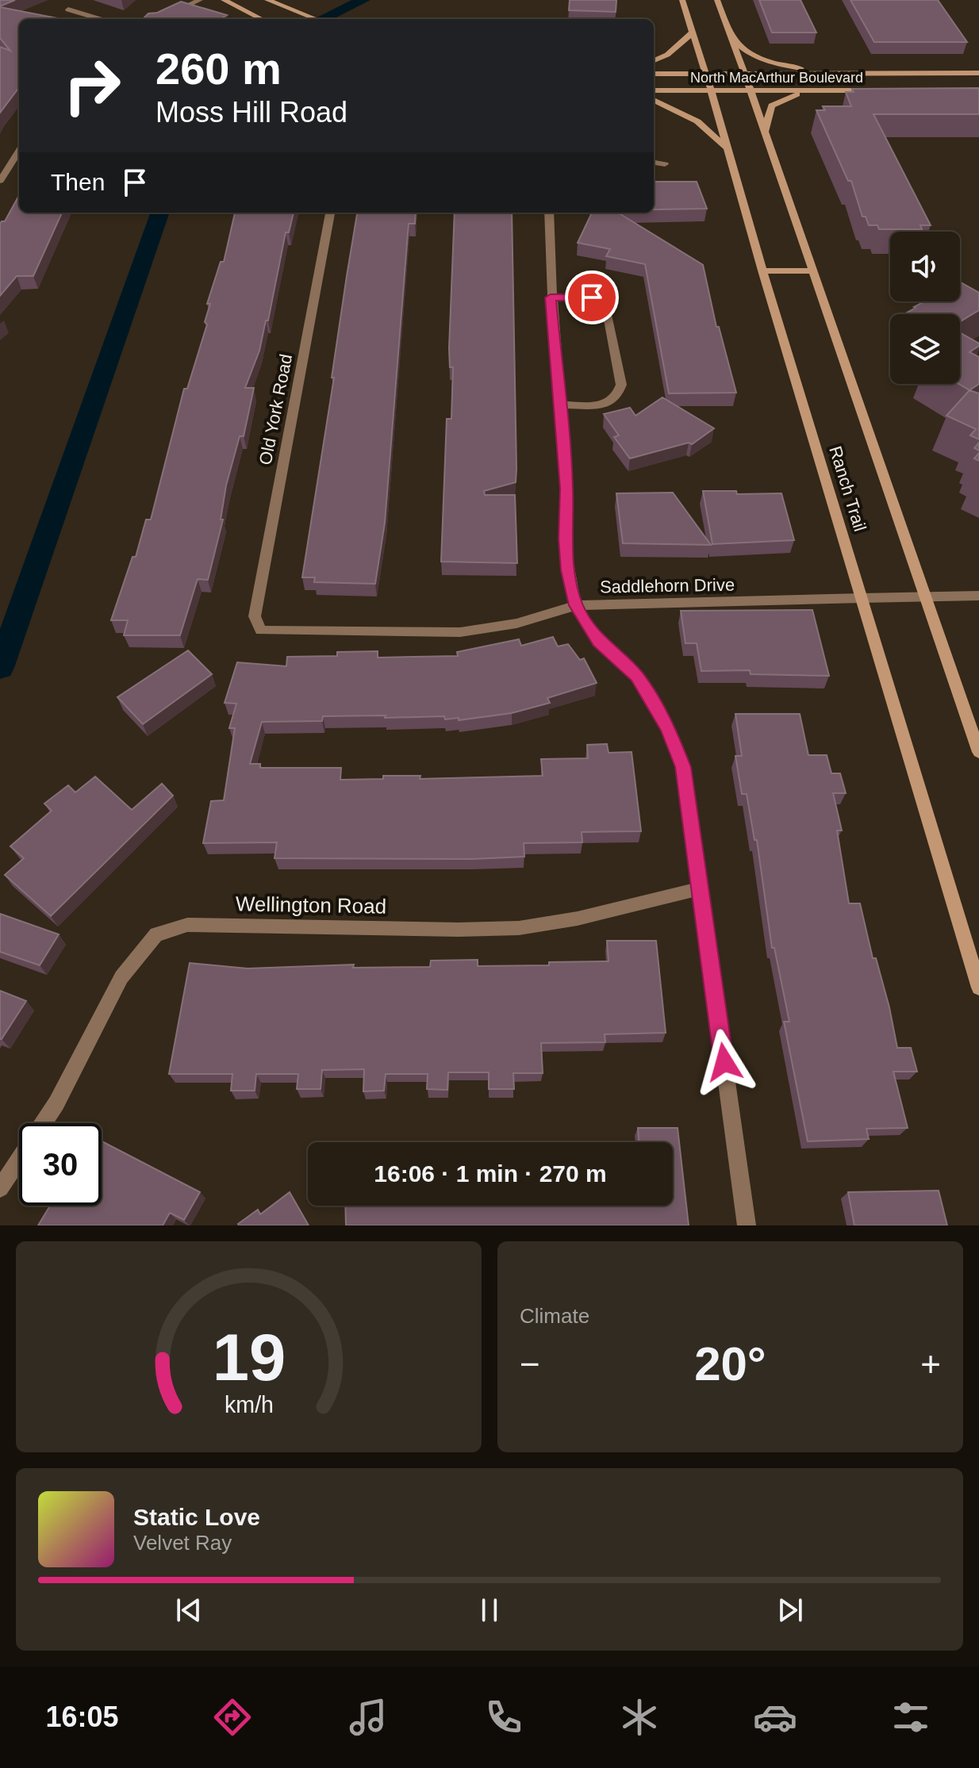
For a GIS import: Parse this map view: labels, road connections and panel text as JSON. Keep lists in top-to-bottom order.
{
  "streets": {
    "main road": ["North MacArthur Boulevard", "Ranch Trail"],
    "street": ["Old York Road", "Saddlehorn Drive", "Wellington Road"]
  },
  "crossings": [
    ["North MacArthur Boulevard", "Ranch Trail"],
    ["Old York Road", "Saddlehorn Drive"],
    ["Ranch Trail", "Saddlehorn Drive"]
  ],
  "page": {
    "turn": ["260 m", "Moss Hill Road"],
    "then": "Then",
    "limit": "30",
    "trip": "16:06 · 1 min · 270 m",
    "tile": "Climate",
    "heat": ["−", "20°", "+"],
    "song": ["Static Love", "Velvet Ray"],
    "tabs": "16:05",
    "gauge": ["19", "km/h"]
  }
}
